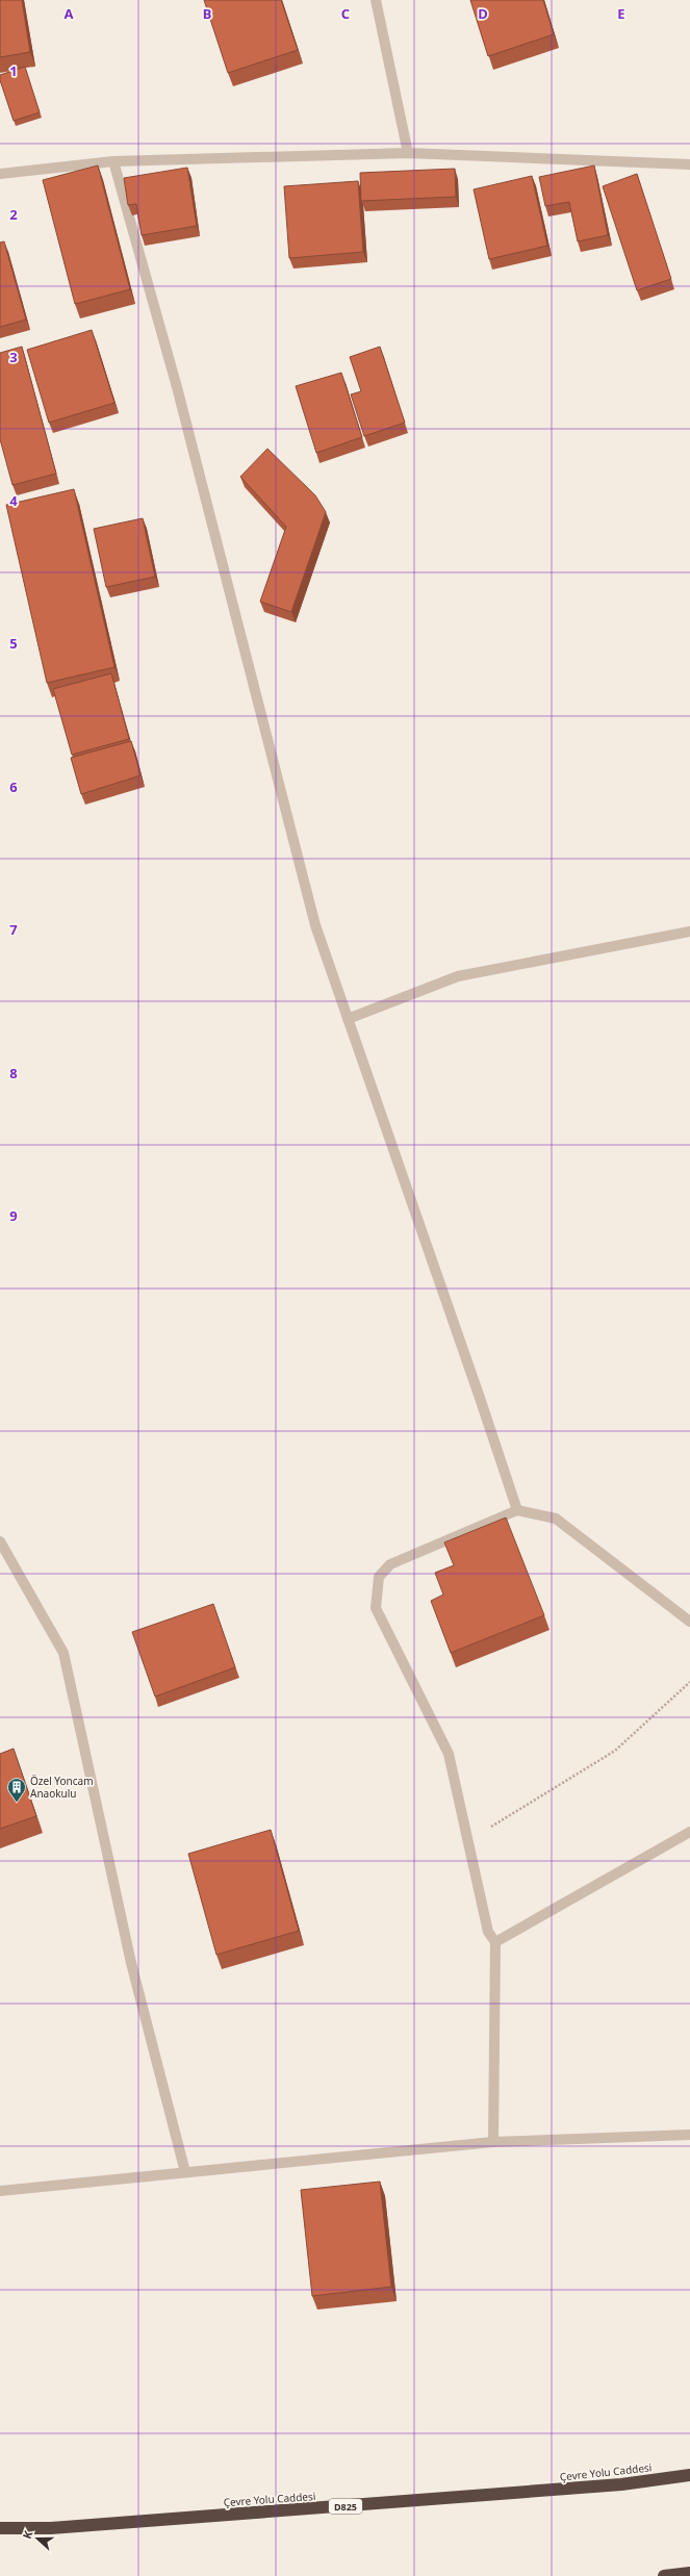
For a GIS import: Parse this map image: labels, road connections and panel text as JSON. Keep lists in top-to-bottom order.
{
  "streets": {
    "highway": ["Çevre Yolu Caddesi", "D825"]
  },
  "places": {
    "building": ["Özel Yoncam Anaokulu"]
  },
  "north": "left",
  "grid": {
    "columns": [
      "A",
      "B",
      "C",
      "D",
      "E"
    ],
    "rows": [
      "1",
      "2",
      "3",
      "4",
      "5",
      "6",
      "7",
      "8",
      "9"
    ]
  }
}
